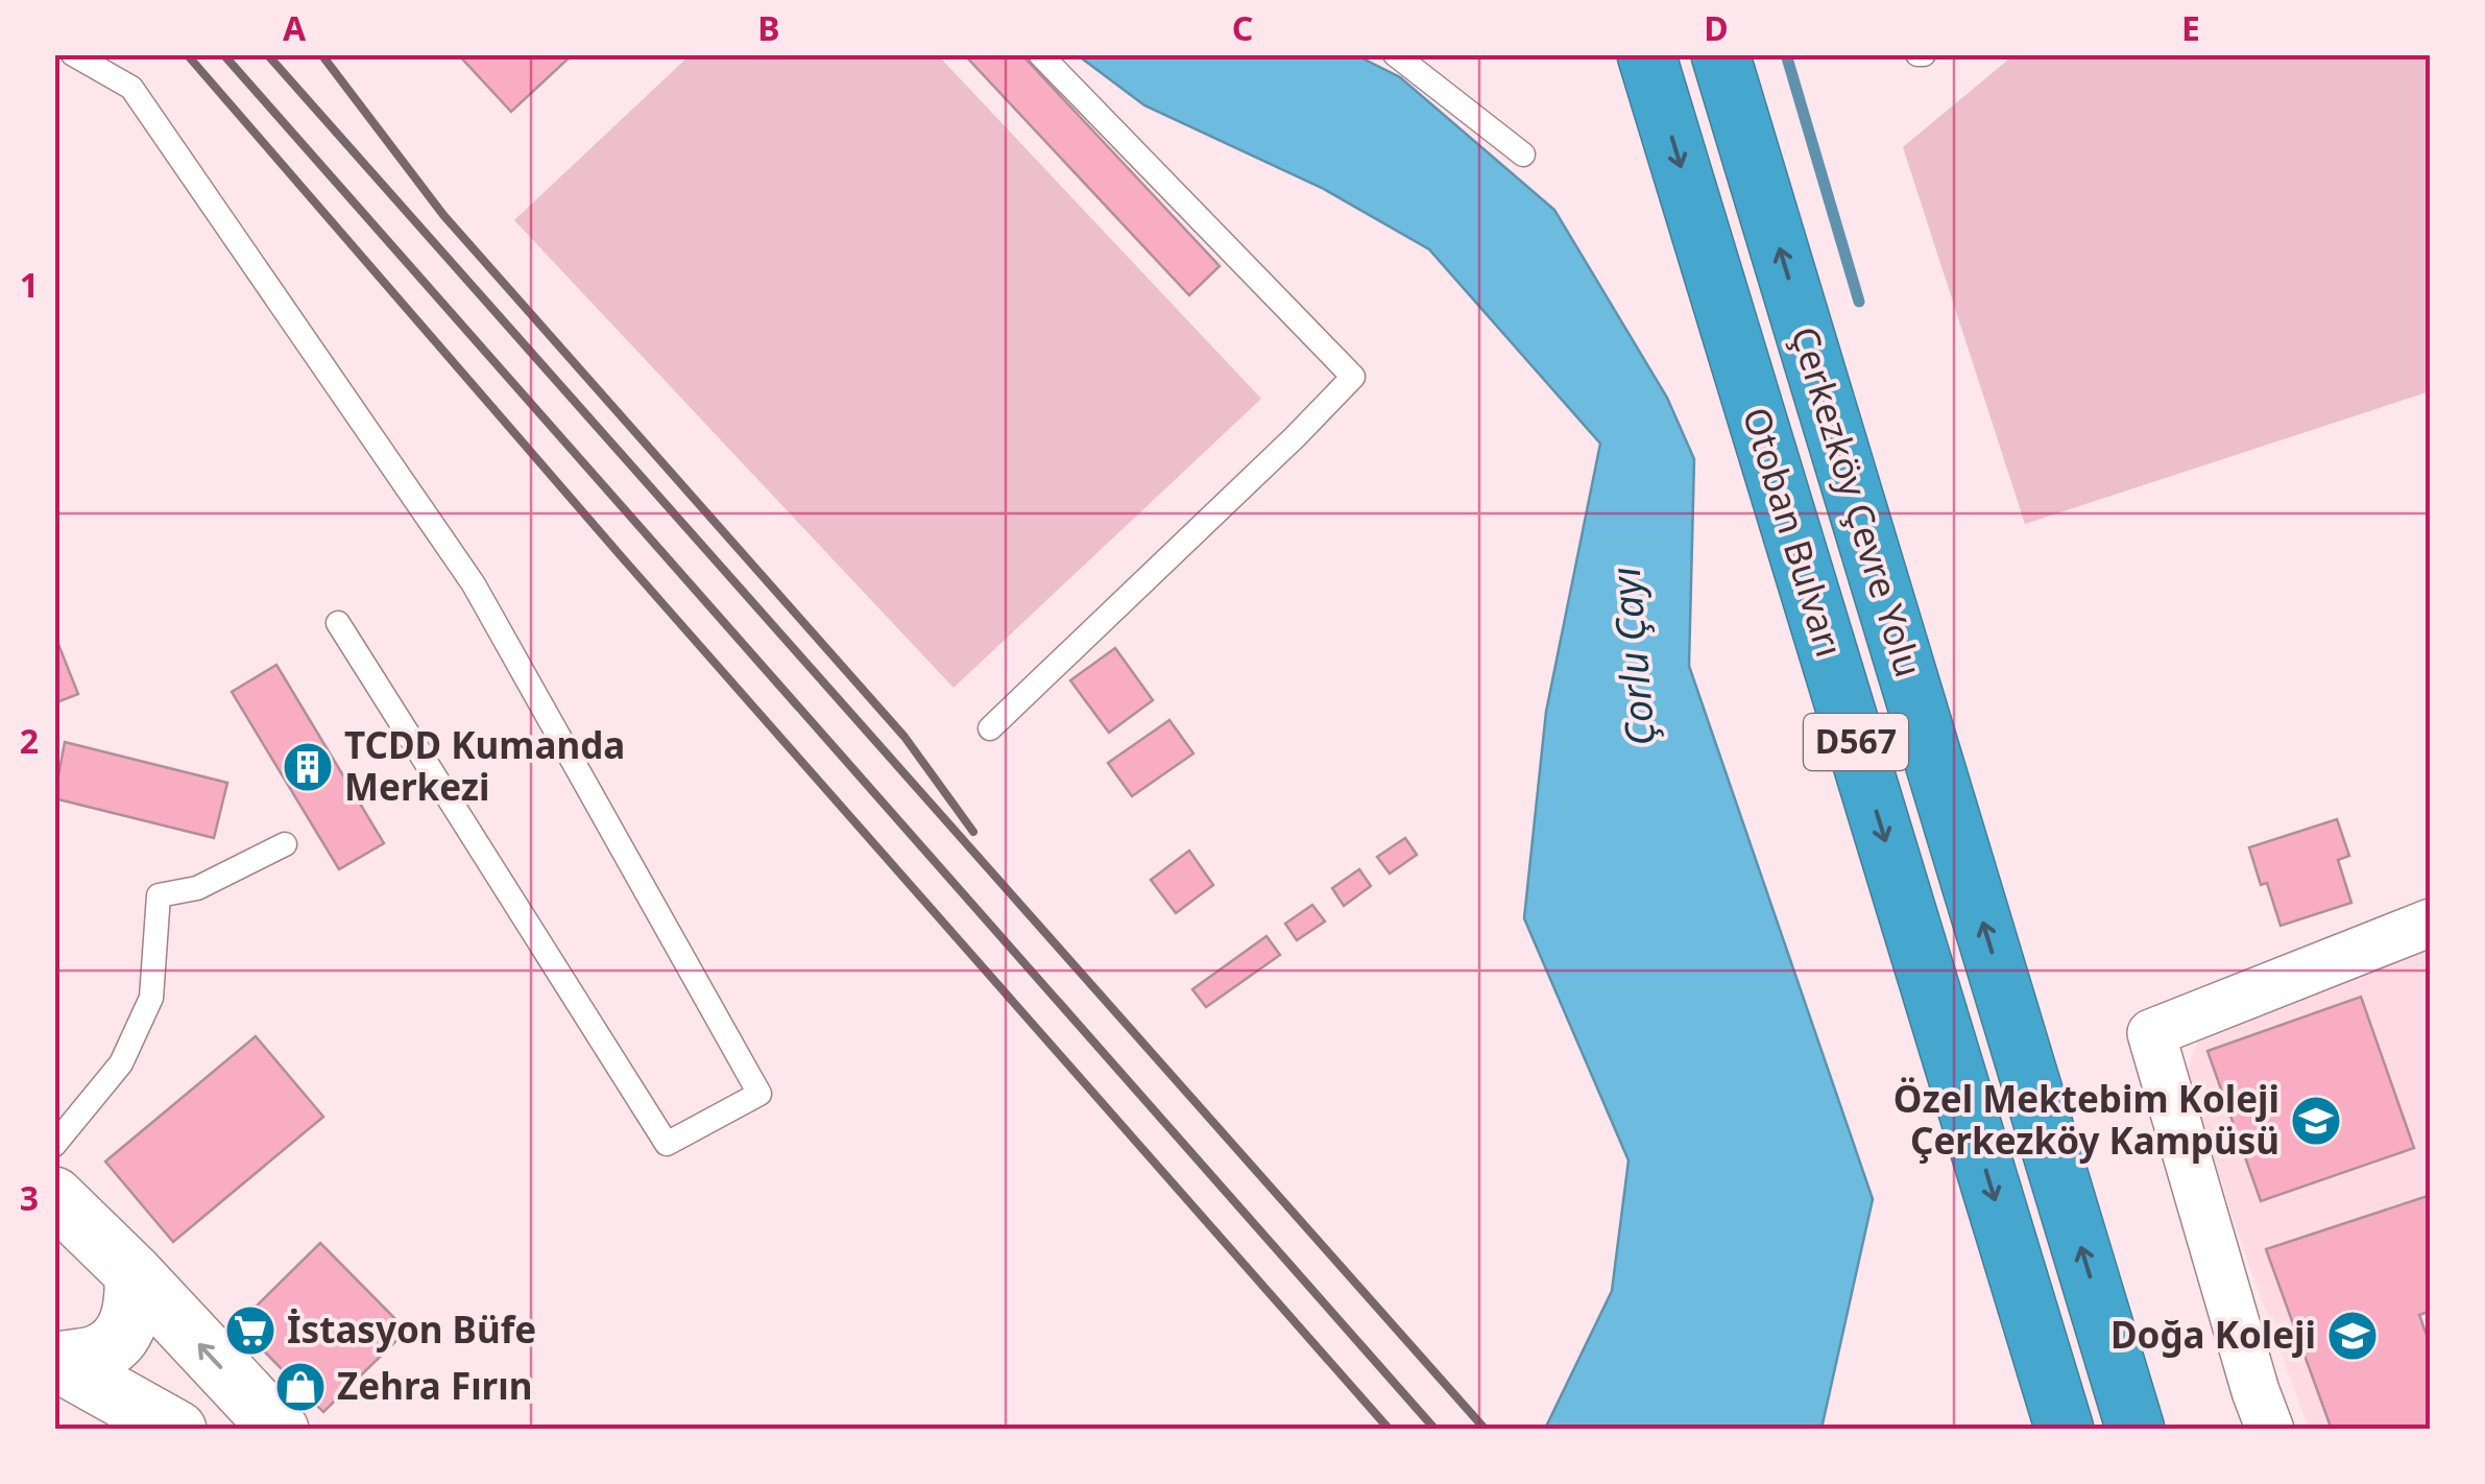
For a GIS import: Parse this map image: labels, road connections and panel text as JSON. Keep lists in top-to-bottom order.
{
  "streets": {
    "highway": ["Çerkezköy Çevre Yolu", "Otoban Bulvarı", "D567"]
  },
  "one_way": ["Çerkezköy Çevre Yolu", "Otoban Bulvarı"],
  "water": ["Çorlu Çayı"],
  "places": {
    "building": ["TCDD Kumanda Merkezi"],
    "school or university": ["Özel Mektebim Koleji Çerkezköy Kampüsü", "Doğa Koleji"],
    "supermarket": ["İstasyon Büfe"],
    "shop": ["Zehra Fırın"]
  },
  "grid": {
    "columns": [
      "A",
      "B",
      "C",
      "D",
      "E"
    ],
    "rows": ["1", "2", "3"]
  }
}
